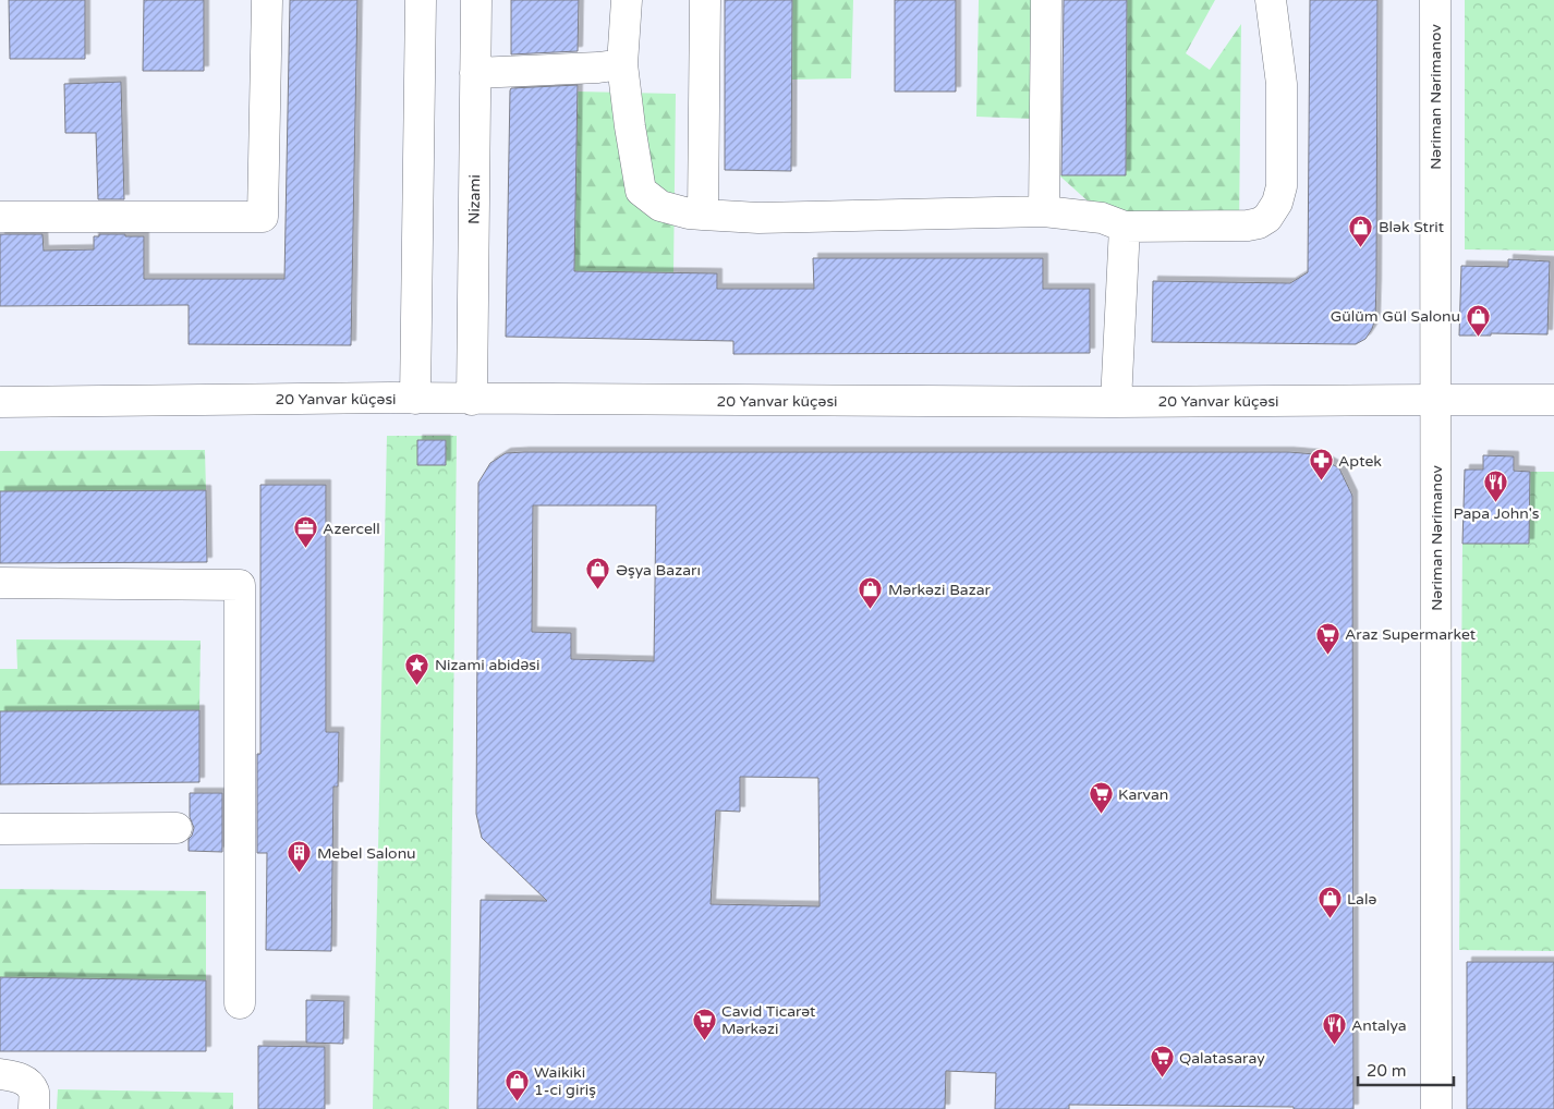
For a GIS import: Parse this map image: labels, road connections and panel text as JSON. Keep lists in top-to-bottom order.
{
  "streets": {
    "street": ["Nəriman Nərimanov", "Nizami", "20 Yanvar küçəsi"]
  },
  "crossings": [
    ["Nəriman Nərimanov", "20 Yanvar küçəsi"],
    ["Nizami", "20 Yanvar küçəsi"]
  ],
  "places": {
    "shop": [
      "Blək Strit",
      "Gülüm Gül Salonu",
      "Əşya Bazarı",
      "Mərkəzi Bazar",
      "Lalə",
      "Waikiki 1-ci giriş"
    ],
    "pharmacy": ["Aptek"],
    "restaurant": ["Papa John's", "Antalya"],
    "office": ["Azercell"],
    "supermarket": [
      "Araz Supermarket",
      "Karvan",
      "Cavid Ticarət Mərkəzi",
      "Qalatasaray"
    ],
    "place": ["Nizami abidәsi"],
    "building": ["Mebel Salonu"]
  },
  "scale_bar": "20 m"
}
